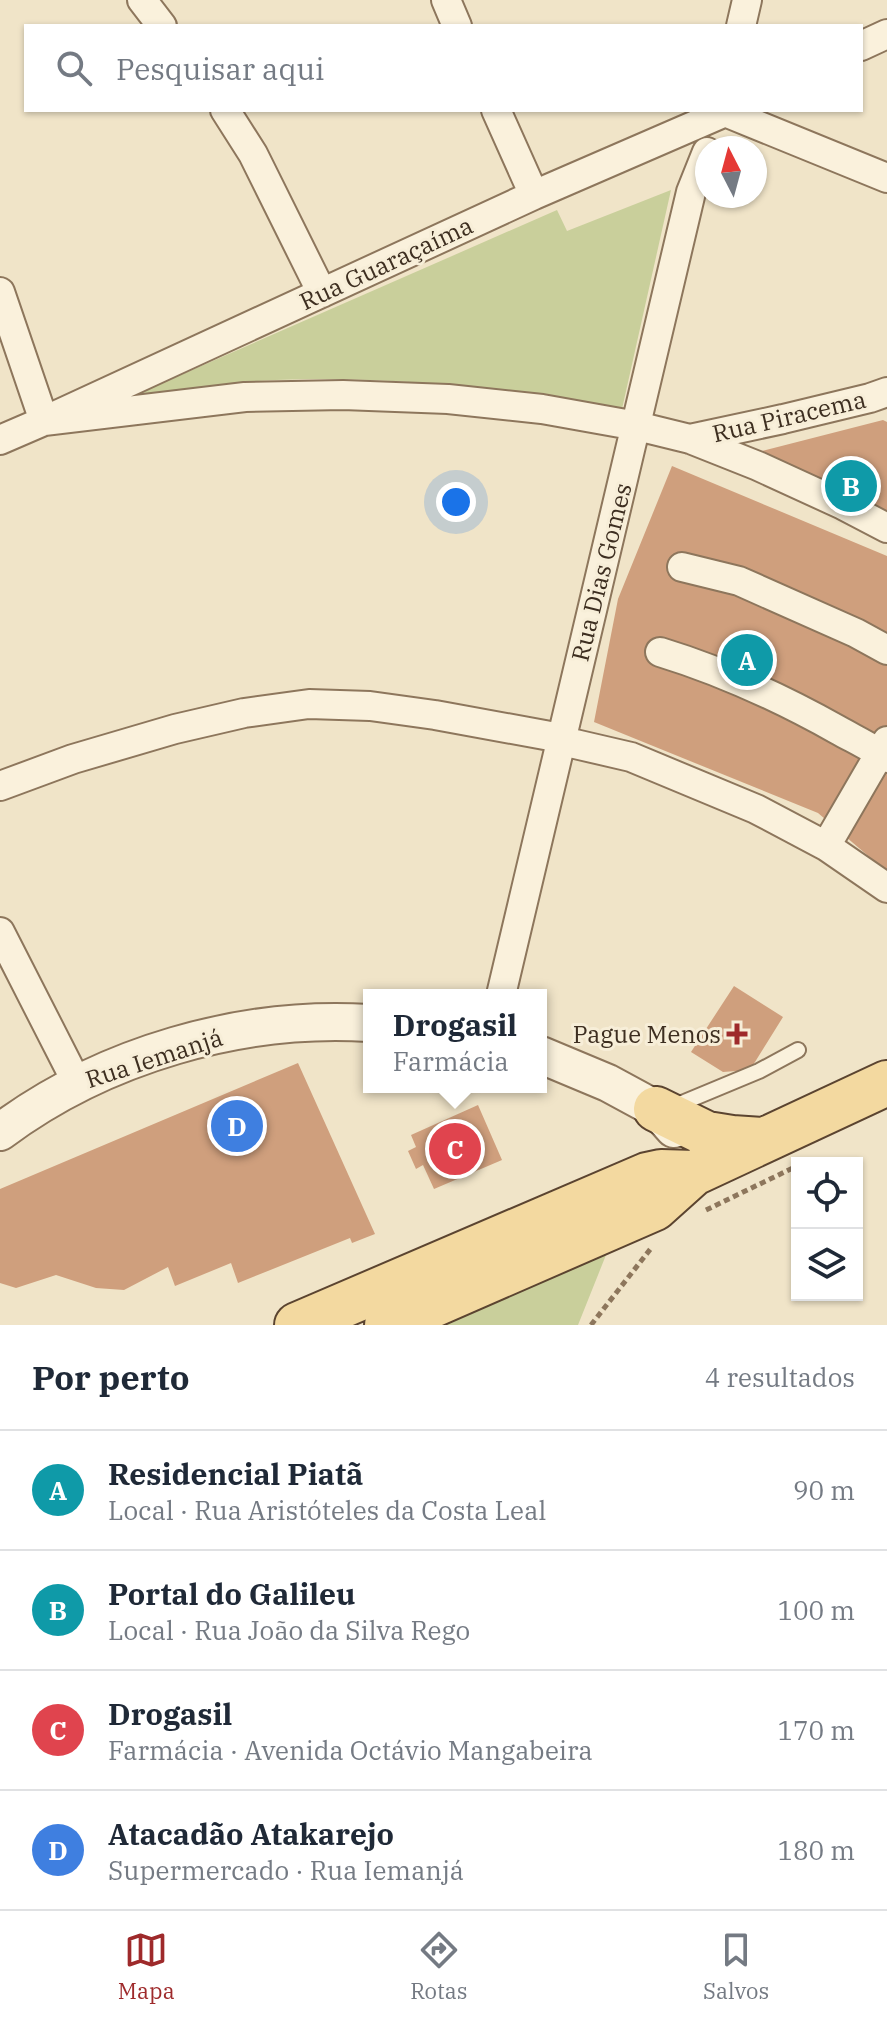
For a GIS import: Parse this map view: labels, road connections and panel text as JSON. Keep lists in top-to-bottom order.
{
  "streets": {
    "street": [
      "Rua Guaraçaíma",
      "Rua Piracema",
      "Rua Dias Gomes",
      "Rua Iemanjá"
    ]
  },
  "places": {
    "health": ["Pague Menos"]
  },
  "north": "top",
  "page": {
    "search": "Pesquisar aqui",
    "pins": [
      "B",
      "A",
      "D",
      "C"
    ],
    "popup": ["Drogasil", "Farmácia"],
    "heading": ["Por perto", "4 resultados"],
    "list": [
      {
        "mark": "A",
        "name": "Residencial Piatã",
        "note": "Local · Rua Aristóteles da Costa Leal",
        "value": "90 m"
      },
      {
        "mark": "B",
        "name": "Portal do Galileu",
        "note": "Local · Rua João da Silva Rego",
        "value": "100 m"
      },
      {
        "mark": "C",
        "name": "Drogasil",
        "note": "Farmácia · Avenida Octávio Mangabeira",
        "value": "170 m"
      },
      {
        "mark": "D",
        "name": "Atacadão Atakarejo",
        "note": "Supermercado · Rua Iemanjá",
        "value": "180 m"
      }
    ],
    "nav": ["Mapa", "Rotas", "Salvos"]
  }
}
